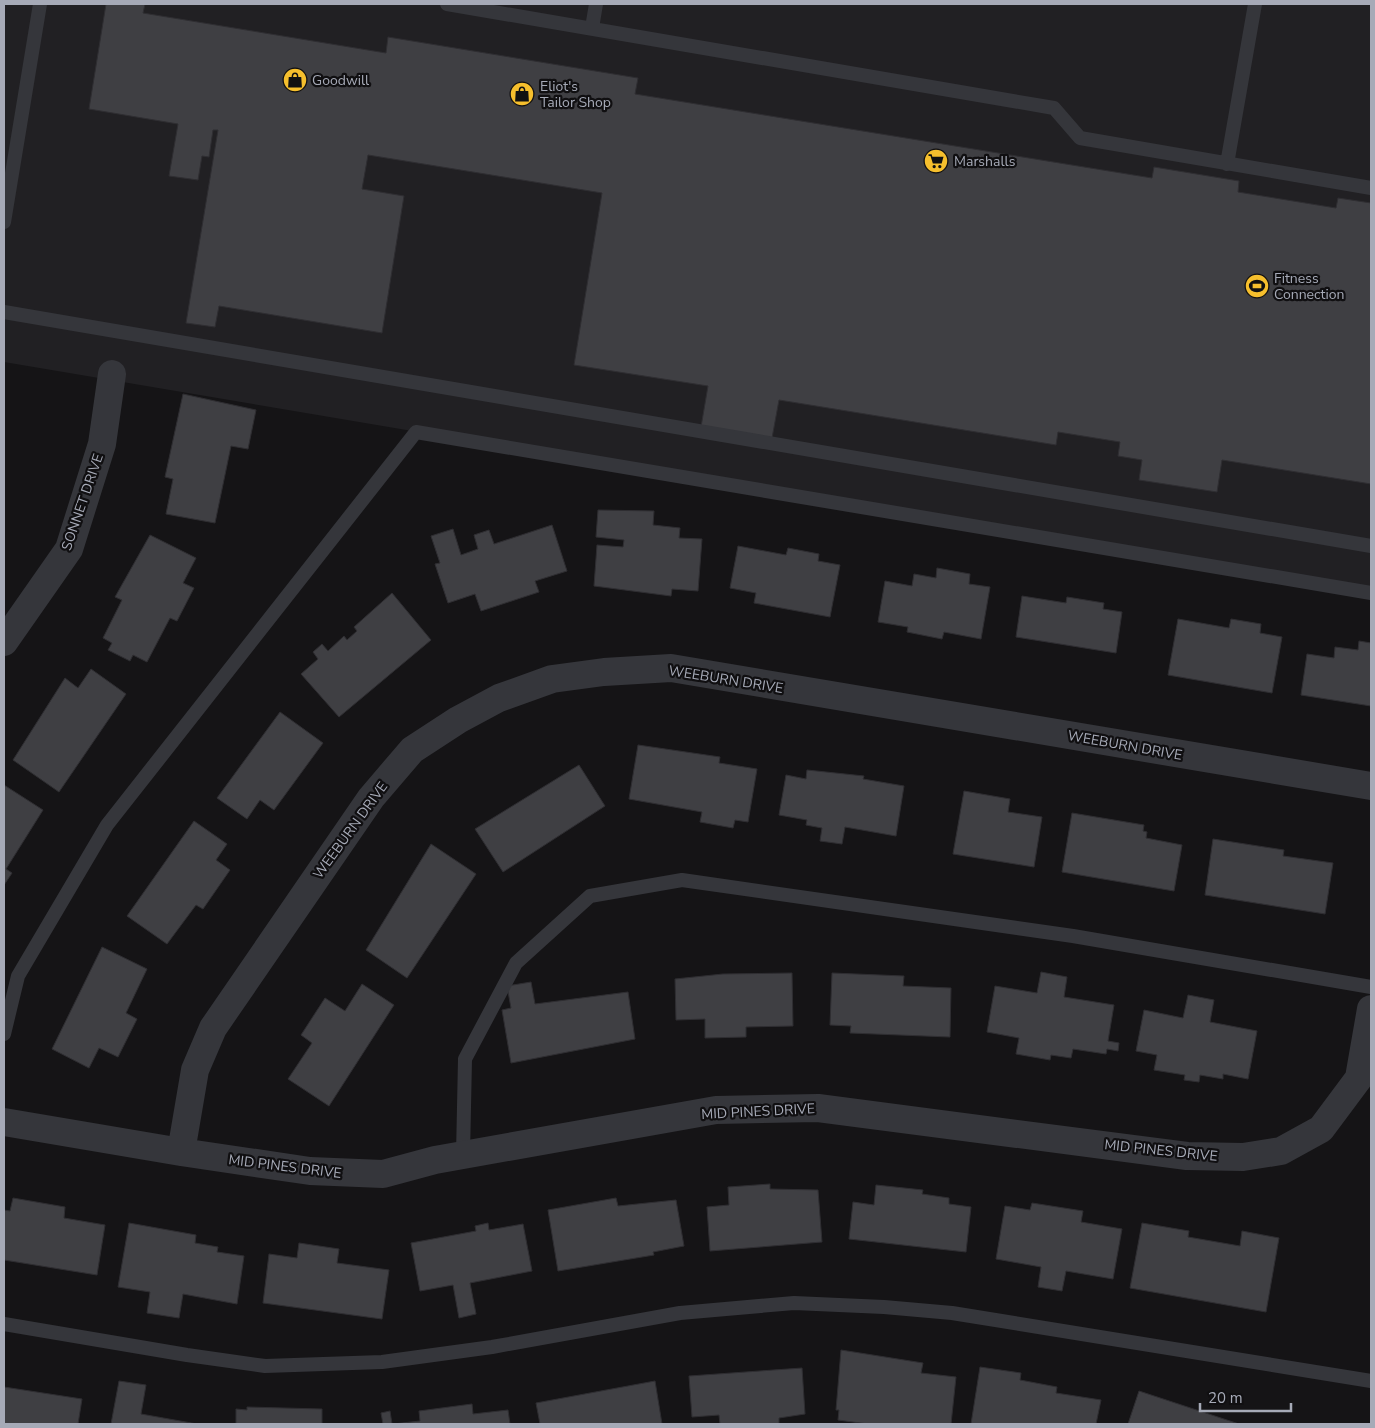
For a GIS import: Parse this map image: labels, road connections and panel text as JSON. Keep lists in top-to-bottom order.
{
  "streets": {
    "street": ["SONNET DRIVE", "WEEBURN DRIVE", "MID PINES DRIVE"]
  },
  "crossings": [
    ["WEEBURN DRIVE", "MID PINES DRIVE"]
  ],
  "places": {
    "shop": ["Goodwill", "Eliot's Tailor Shop"],
    "supermarket": ["Marshalls"],
    "sports": ["Fitness Connection"]
  },
  "scale_bar": "20 m"
}
